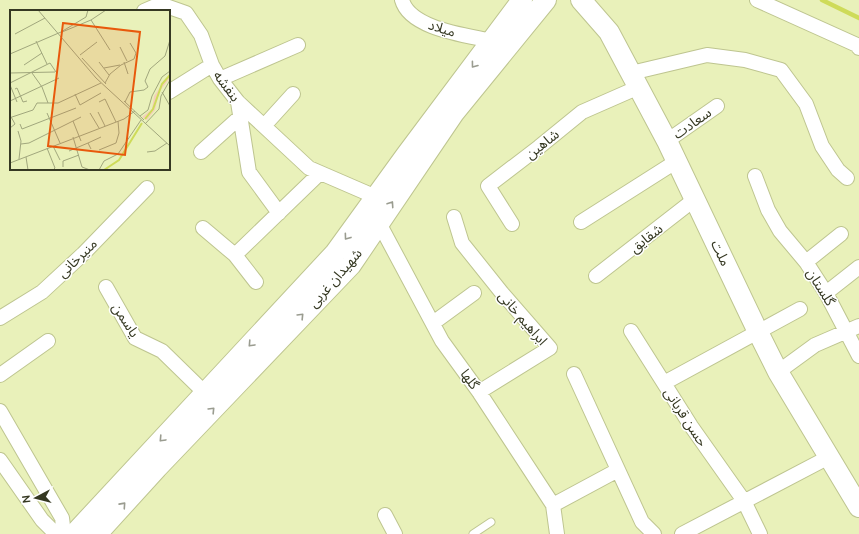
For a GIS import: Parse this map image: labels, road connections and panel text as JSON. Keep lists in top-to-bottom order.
{
  "streets": {
    "main road": ["ملت", "شهیدان غربی"],
    "street": [
      "میلاد",
      "بنفشه",
      "سعادت",
      "شاهین",
      "شقایق",
      "منیرخانی",
      "گلستان",
      "ابراهیم خانی",
      "یاسمن",
      "گلها",
      "حسن قربانی"
    ]
  },
  "crossings": [
    ["میلاد", "شهیدان غربی"],
    ["بنفشه", "شهیدان غربی"],
    ["سعادت", "ملت"],
    ["شاهین", "ملت"],
    ["شقایق", "ملت"],
    ["شهیدان غربی", "یاسمن"],
    ["شهیدان غربی", "گلها"],
    ["ابراهیم خانی", "گلها"]
  ],
  "north": "left"
}
